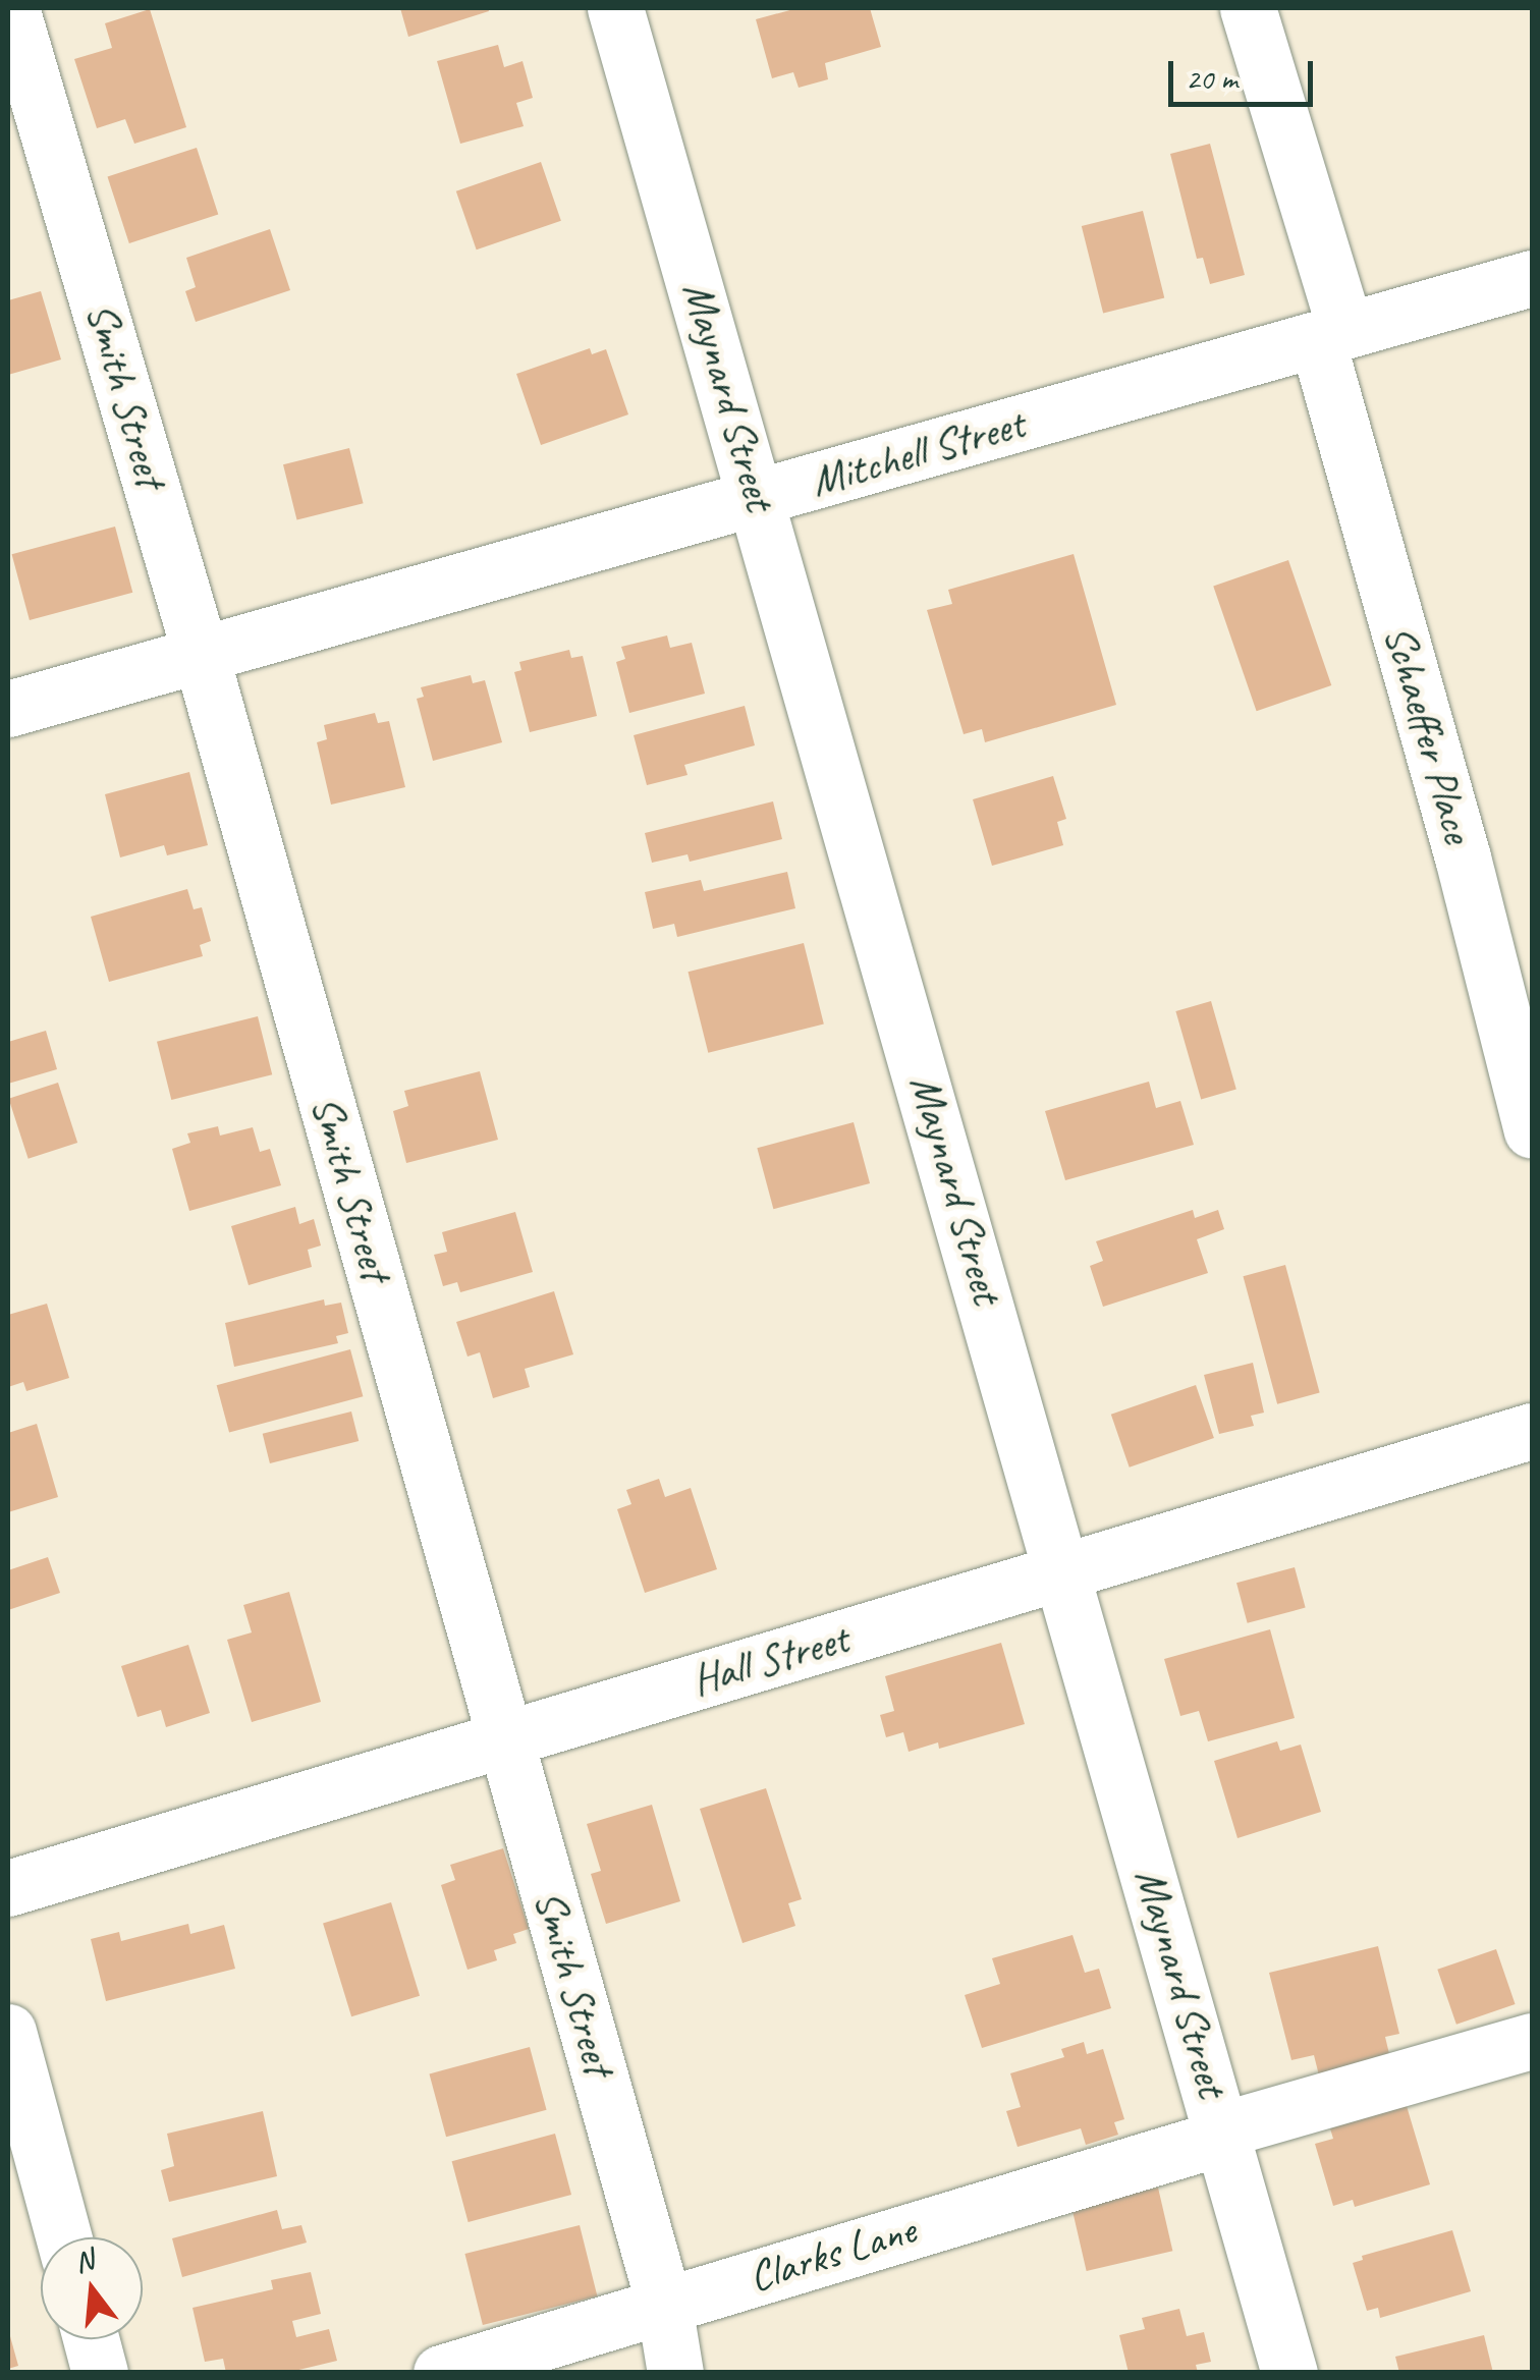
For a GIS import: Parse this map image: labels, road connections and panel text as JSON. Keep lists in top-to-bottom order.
{
  "streets": {
    "street": [
      "Smith Street",
      "Maynard Street",
      "Mitchell Street",
      "Schaeffer Place",
      "Hall Street",
      "Clarks Lane"
    ]
  },
  "crossings": [
    ["Smith Street", "Mitchell Street"],
    ["Smith Street", "Hall Street"],
    ["Smith Street", "Clarks Lane"],
    ["Maynard Street", "Mitchell Street"],
    ["Maynard Street", "Hall Street"],
    ["Maynard Street", "Clarks Lane"],
    ["Mitchell Street", "Schaeffer Place"]
  ],
  "scale_bar": "20 m",
  "north": "top"
}
